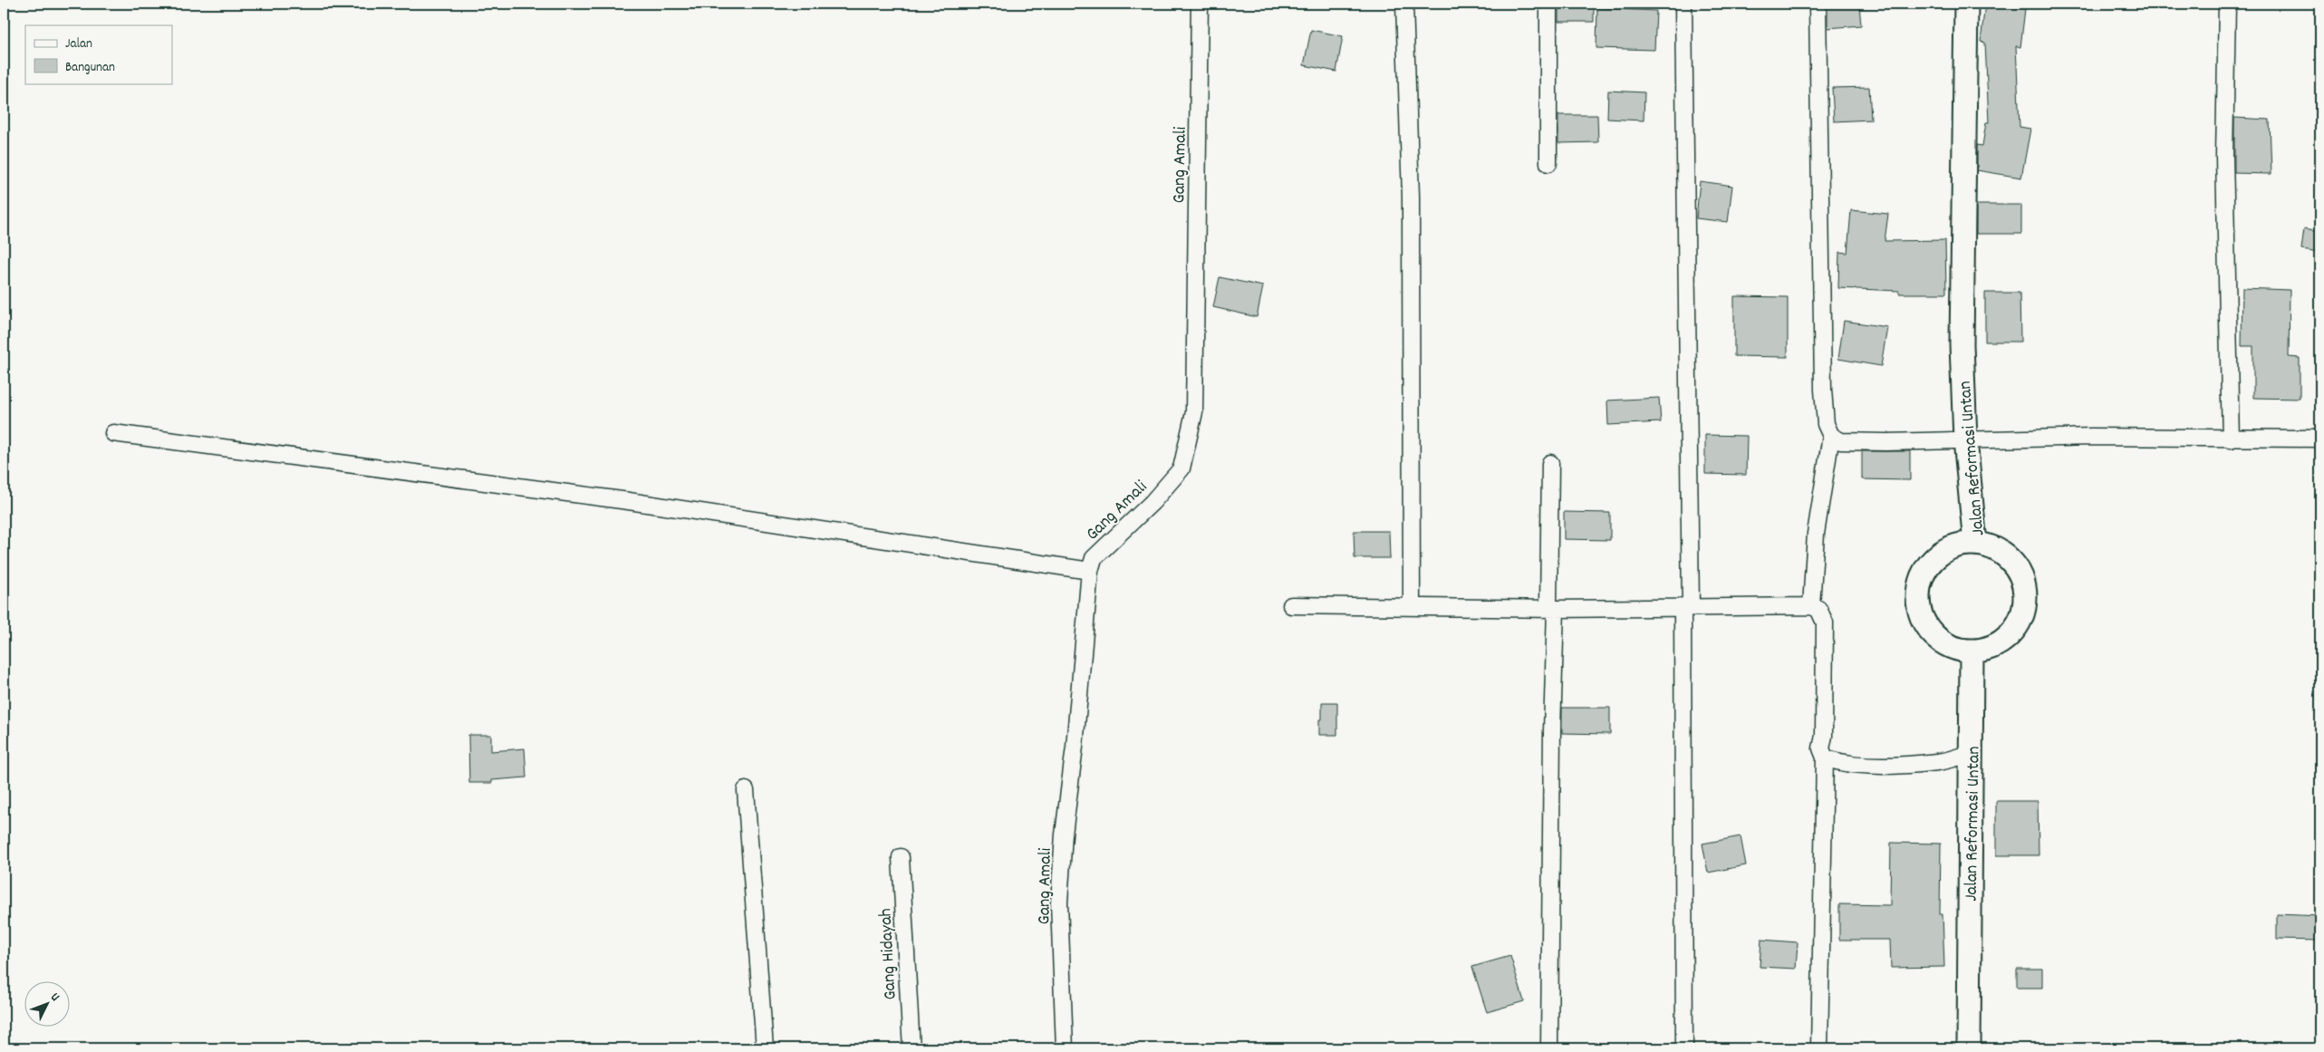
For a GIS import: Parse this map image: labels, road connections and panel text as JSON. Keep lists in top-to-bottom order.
{
  "streets": {
    "street": ["Gang Amali", "Jalan Reformasi Untan", "Gang Hidayah"]
  },
  "legend": ["Jalan", "Bangunan"],
  "north": "top right"
}
